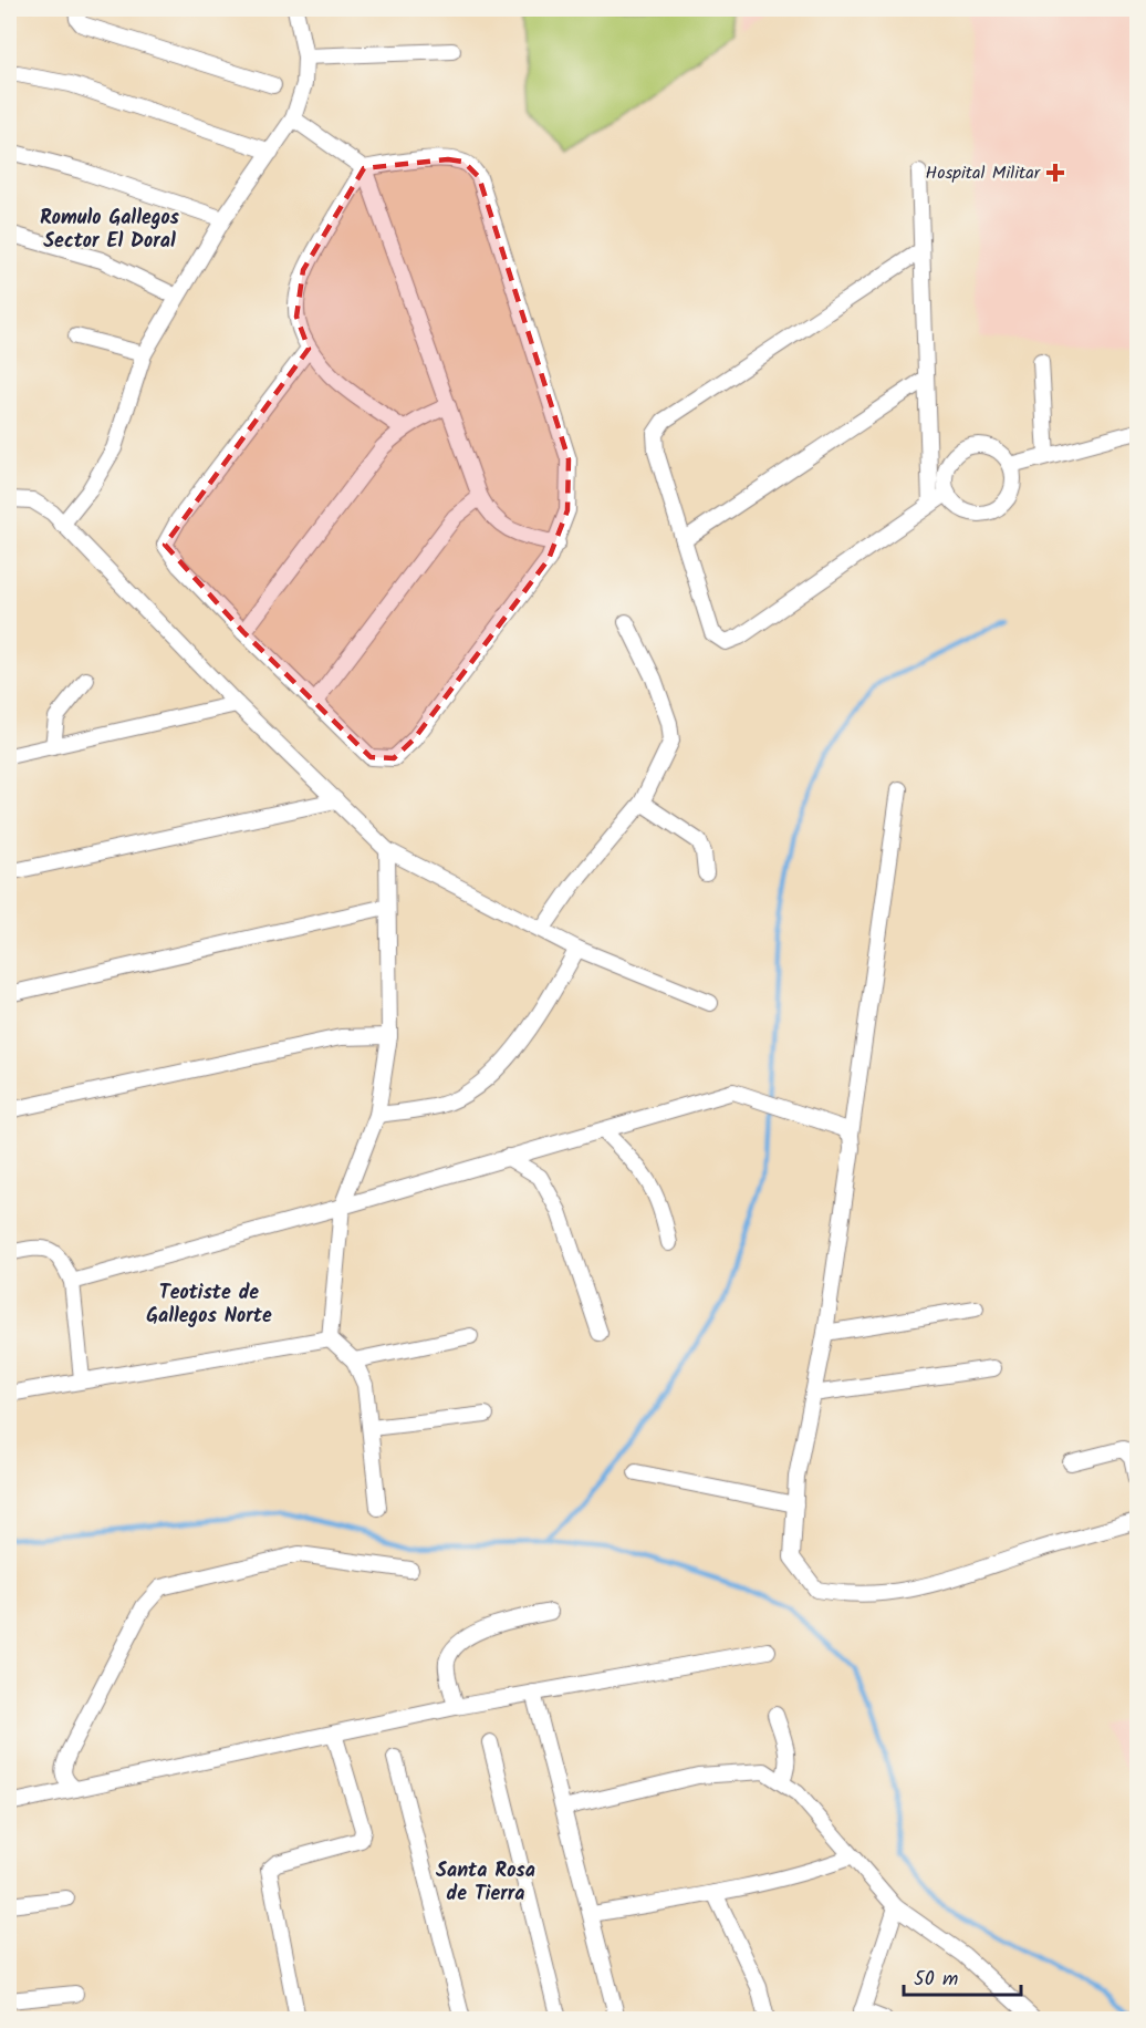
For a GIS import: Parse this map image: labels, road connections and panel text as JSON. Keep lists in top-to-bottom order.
{
  "districts": ["Romulo Gallegos Sector El Doral", "Teotiste de Gallegos Norte", "Santa Rosa de Tierra"],
  "places": {
    "health": ["Hospital Militar"]
  },
  "scale_bar": "50 m"
}
